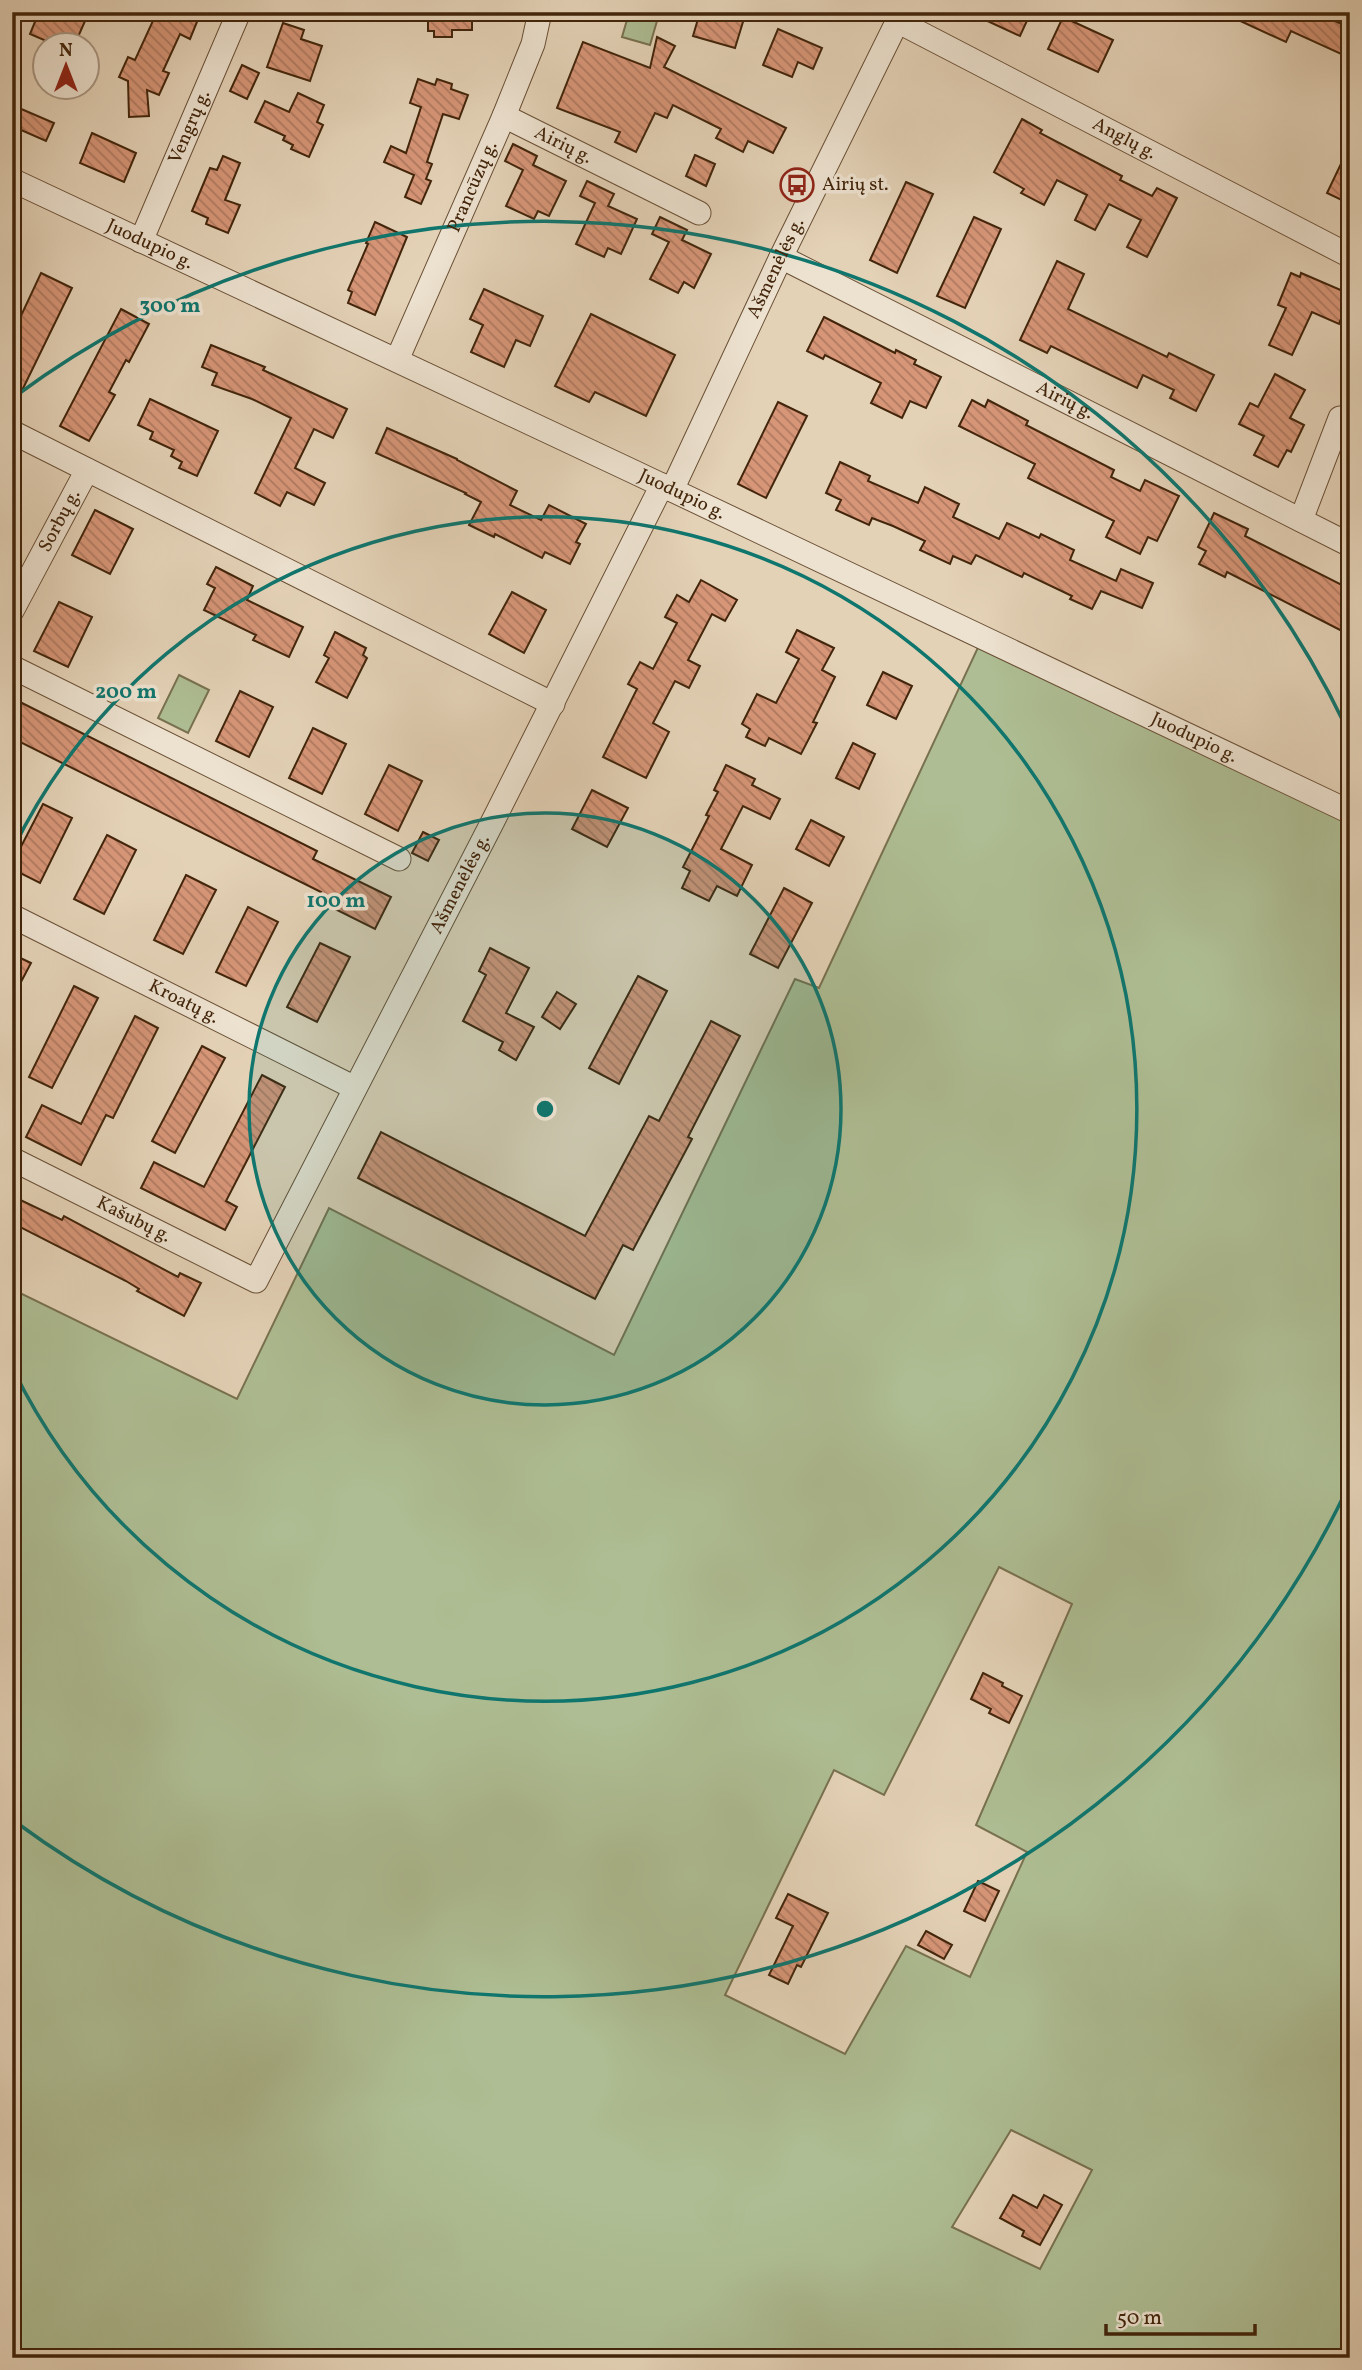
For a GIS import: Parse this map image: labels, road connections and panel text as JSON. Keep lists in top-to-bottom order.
{
  "streets": {
    "street": [
      "Vengrų g.",
      "Anglų g.",
      "Airių g.",
      "Prancūzų g.",
      "Juodupio g.",
      "Ašmenėlės g.",
      "Sorbų g.",
      "Kroatų g.",
      "Kašubų g."
    ]
  },
  "crossings": [
    ["Vengrų g.", "Juodupio g."],
    ["Anglų g.", "Ašmenėlės g."],
    ["Airių g.", "Prancūzų g."],
    ["Airių g.", "Ašmenėlės g."],
    ["Prancūzų g.", "Juodupio g."],
    ["Juodupio g.", "Ašmenėlės g."],
    ["Ašmenėlės g.", "Kroatų g."],
    ["Ašmenėlės g.", "Kašubų g."]
  ],
  "places": {
    "bus stop": ["Airių st."]
  },
  "scale_bar": "50 m",
  "north": "top",
  "rings": ["300 m", "200 m", "100 m"]
}
